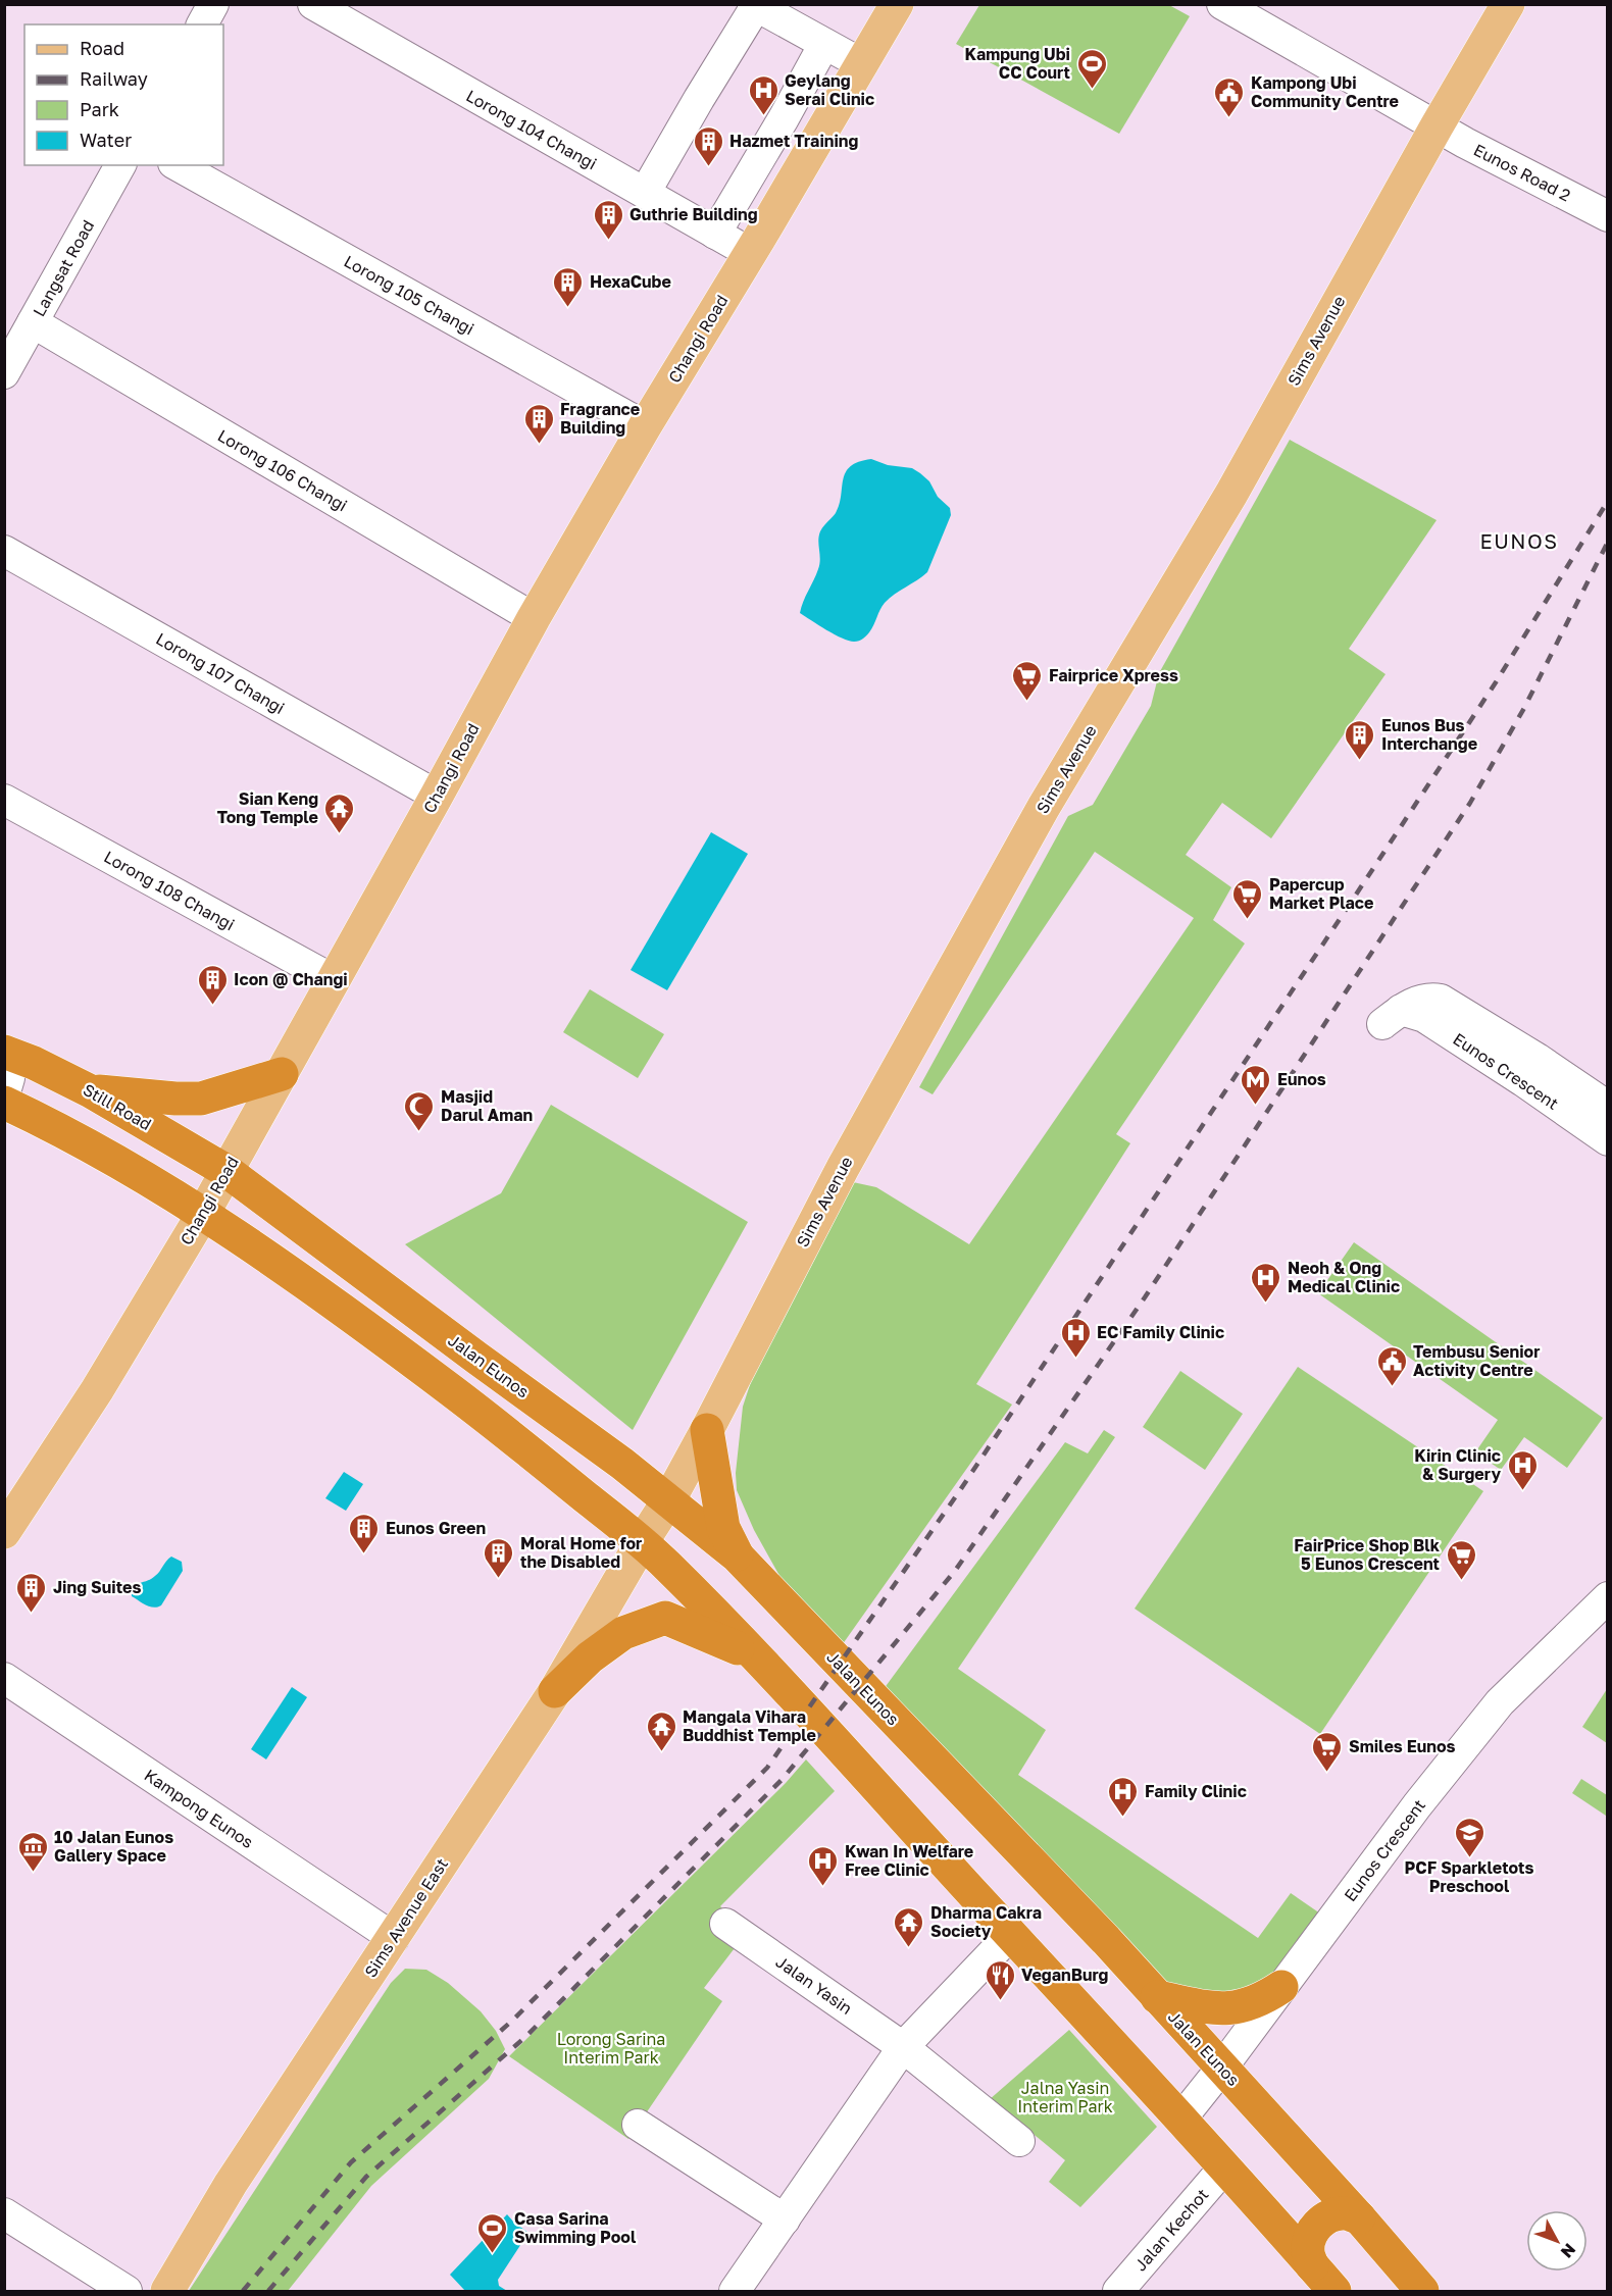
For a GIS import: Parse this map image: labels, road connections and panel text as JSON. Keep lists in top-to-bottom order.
{
  "streets": {
    "highway": ["Still Road", "Jalan Eunos"],
    "main road": ["Changi Road", "Sims Avenue", "Sims Avenue East"],
    "street": [
      "Lorong 104 Changi",
      "Eunos Road 2",
      "Langsat Road",
      "Lorong 105 Changi",
      "Lorong 106 Changi",
      "Lorong 107 Changi",
      "Lorong 108 Changi",
      "Eunos Crescent",
      "Kampong Eunos",
      "Jalan Yasin",
      "Jalan Kechot"
    ]
  },
  "crossings": [
    ["Lorong 104 Changi", "Changi Road"],
    ["Eunos Road 2", "Sims Avenue"],
    ["Langsat Road", "Lorong 106 Changi"],
    ["Lorong 105 Changi", "Changi Road"],
    ["Changi Road", "Lorong 106 Changi"],
    ["Changi Road", "Lorong 107 Changi"],
    ["Changi Road", "Lorong 108 Changi"],
    ["Changi Road", "Still Road"],
    ["Changi Road", "Jalan Eunos"],
    ["Sims Avenue", "Jalan Eunos"],
    ["Sims Avenue", "Sims Avenue East"],
    ["Eunos Crescent", "Jalan Eunos"],
    ["Still Road", "Jalan Eunos"],
    ["Kampong Eunos", "Sims Avenue East"]
  ],
  "districts": ["EUNOS"],
  "parks": ["Lorong Sarina Interim Park", "Jalna Yasin Interim Park"],
  "places": {
    "sports": ["Kampung Ubi CC Court", "Casa Sarina Swimming Pool"],
    "hospital": [
      "Geylang Serai Clinic",
      "Neoh & Ong Medical Clinic",
      "EC Family Clinic",
      "Kirin Clinic & Surgery",
      "Family Clinic",
      "Kwan In Welfare Free Clinic"
    ],
    "public building": ["Kampong Ubi Community Centre", "Tembusu Senior Activity Centre"],
    "building": [
      "Hazmet Training",
      "Guthrie Building",
      "HexaCube",
      "Fragrance Building",
      "Eunos Bus Interchange",
      "Icon @ Changi",
      "Eunos Green",
      "Moral Home for the Disabled",
      "Jing Suites"
    ],
    "supermarket": [
      "Fairprice Xpress",
      "Papercup Market Place",
      "FairPrice Shop Blk 5 Eunos Crescent",
      "Smiles Eunos"
    ],
    "temple": ["Sian Keng Tong Temple", "Mangala Vihara Buddhist Temple", "Dharma Cakra Society"],
    "metro station": ["Eunos"],
    "mosque": ["Masjid Darul Aman"],
    "school or university": ["PCF Sparkletots Preschool"],
    "museum": ["10 Jalan Eunos Gallery Space"],
    "restaurant": ["VeganBurg"]
  },
  "legend": [
    "Road",
    "Railway",
    "Park",
    "Water"
  ],
  "north": "bottom right"
}
